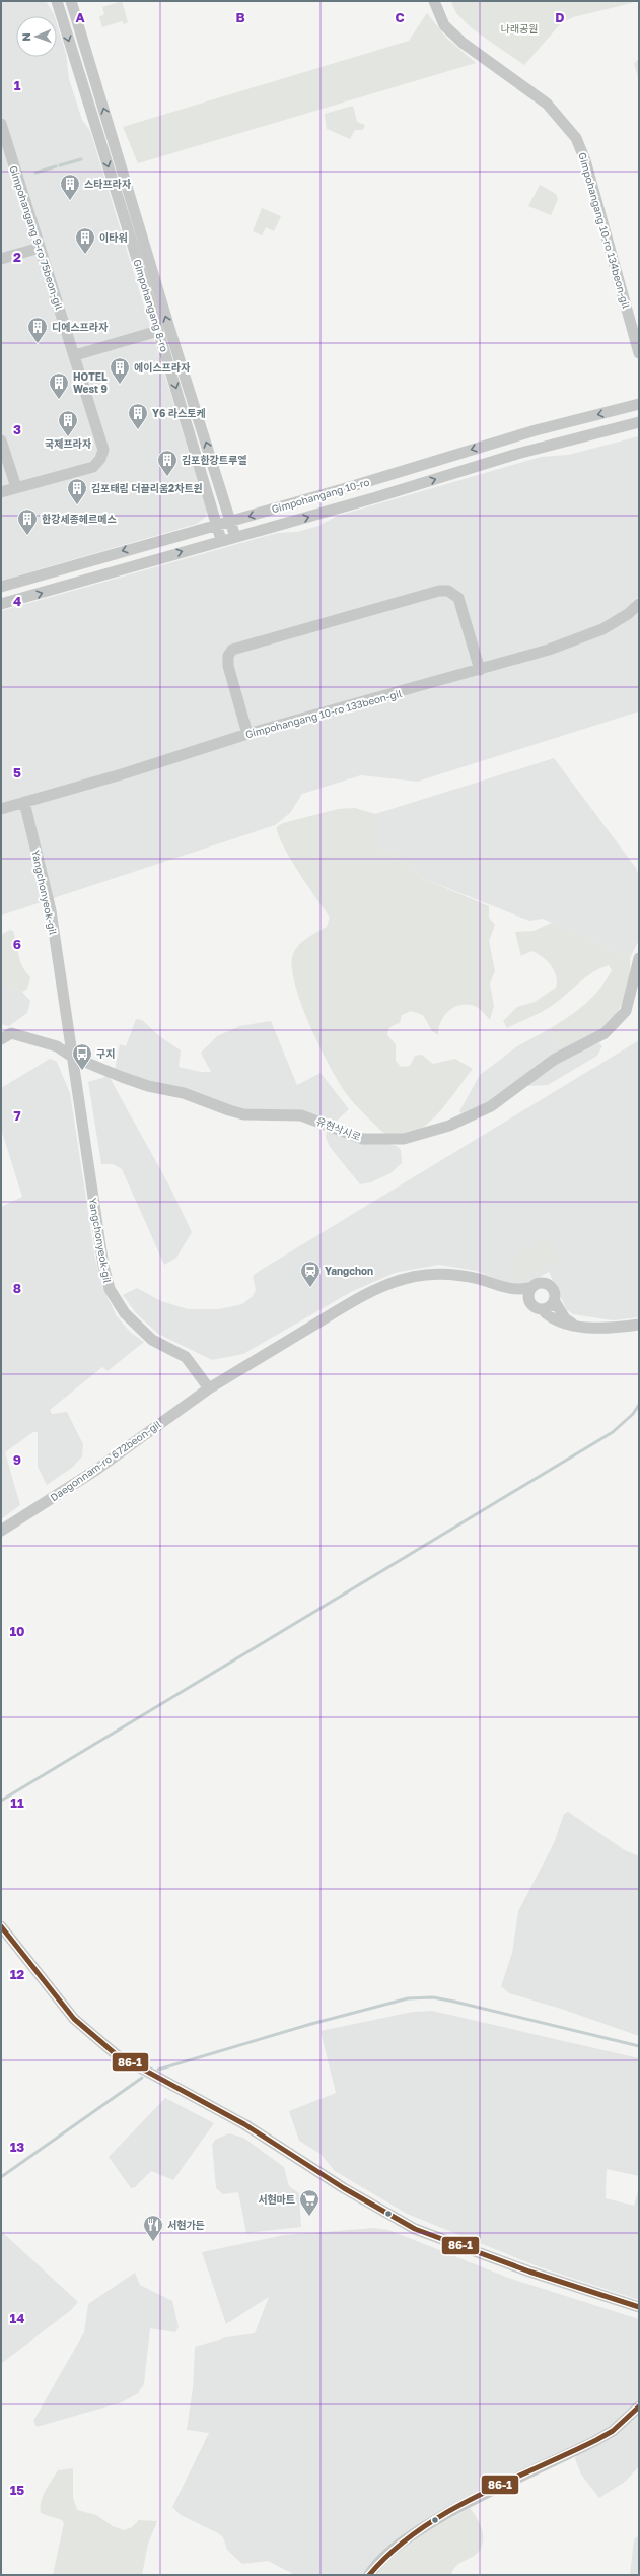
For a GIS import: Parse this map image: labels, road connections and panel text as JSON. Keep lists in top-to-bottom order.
{
  "streets": {
    "street": [
      "Gimpohangang 10-ro 134beon-gil",
      "Gimpohangang 9-ro 75beon-gil",
      "Gimpohangang 8-ro",
      "Gimpohangang 10-ro",
      "Gimpohangang 10-ro 133beon-gil",
      "Yangchonyeok-gil",
      "유현삭시로",
      "Daegonnam-ro 672beon-gil"
    ]
  },
  "crossings": [
    ["Gimpohangang 8-ro", "Gimpohangang 10-ro"],
    ["Gimpohangang 10-ro 133beon-gil", "Yangchonyeok-gil"],
    ["Yangchonyeok-gil", "유현삭시로"],
    ["Yangchonyeok-gil", "Daegonnam-ro 672beon-gil"]
  ],
  "parks": ["나래공원"],
  "places": {
    "building": [
      "스타프라자",
      "이타워",
      "디에스프라자",
      "에이스프라자",
      "HOTEL West 9",
      "Y6 라스토케",
      "국제프라자",
      "김포한강트루엘",
      "김포태림 더끌리움2차트윈",
      "한강세종헤르메스"
    ],
    "bus stop": ["구지"],
    "station": ["Yangchon"],
    "supermarket": ["서현마트"],
    "restaurant": ["서현가든"]
  },
  "lines": ["transit line 86-1"],
  "north": "left",
  "grid": {
    "columns": [
      "A",
      "B",
      "C",
      "D"
    ],
    "rows": [
      "1",
      "2",
      "3",
      "4",
      "5",
      "6",
      "7",
      "8",
      "9",
      "10",
      "11",
      "12",
      "13",
      "14",
      "15"
    ]
  }
}
